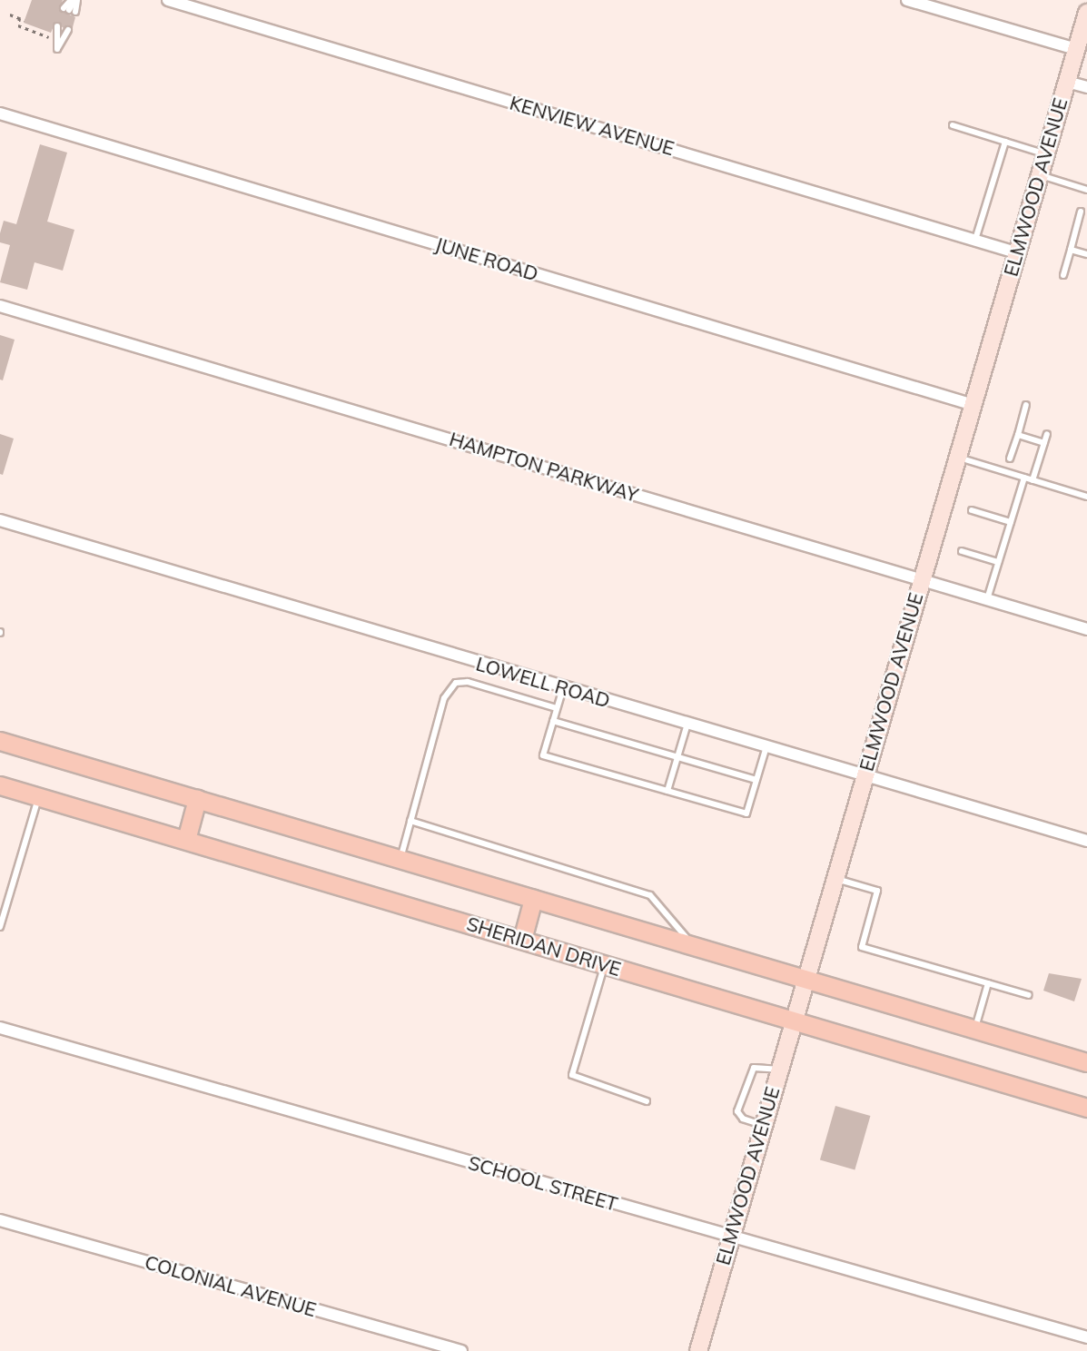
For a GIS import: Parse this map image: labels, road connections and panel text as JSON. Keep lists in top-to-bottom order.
{
  "streets": {
    "main road": ["SHERIDAN DRIVE"],
    "street": [
      "KENVIEW AVENUE",
      "ELMWOOD AVENUE",
      "JUNE ROAD",
      "HAMPTON PARKWAY",
      "LOWELL ROAD",
      "SCHOOL STREET",
      "COLONIAL AVENUE"
    ]
  },
  "crossings": [
    ["KENVIEW AVENUE", "ELMWOOD AVENUE"],
    ["ELMWOOD AVENUE", "JUNE ROAD"],
    ["ELMWOOD AVENUE", "HAMPTON PARKWAY"],
    ["ELMWOOD AVENUE", "LOWELL ROAD"],
    ["ELMWOOD AVENUE", "SHERIDAN DRIVE"],
    ["ELMWOOD AVENUE", "SCHOOL STREET"]
  ]
}
